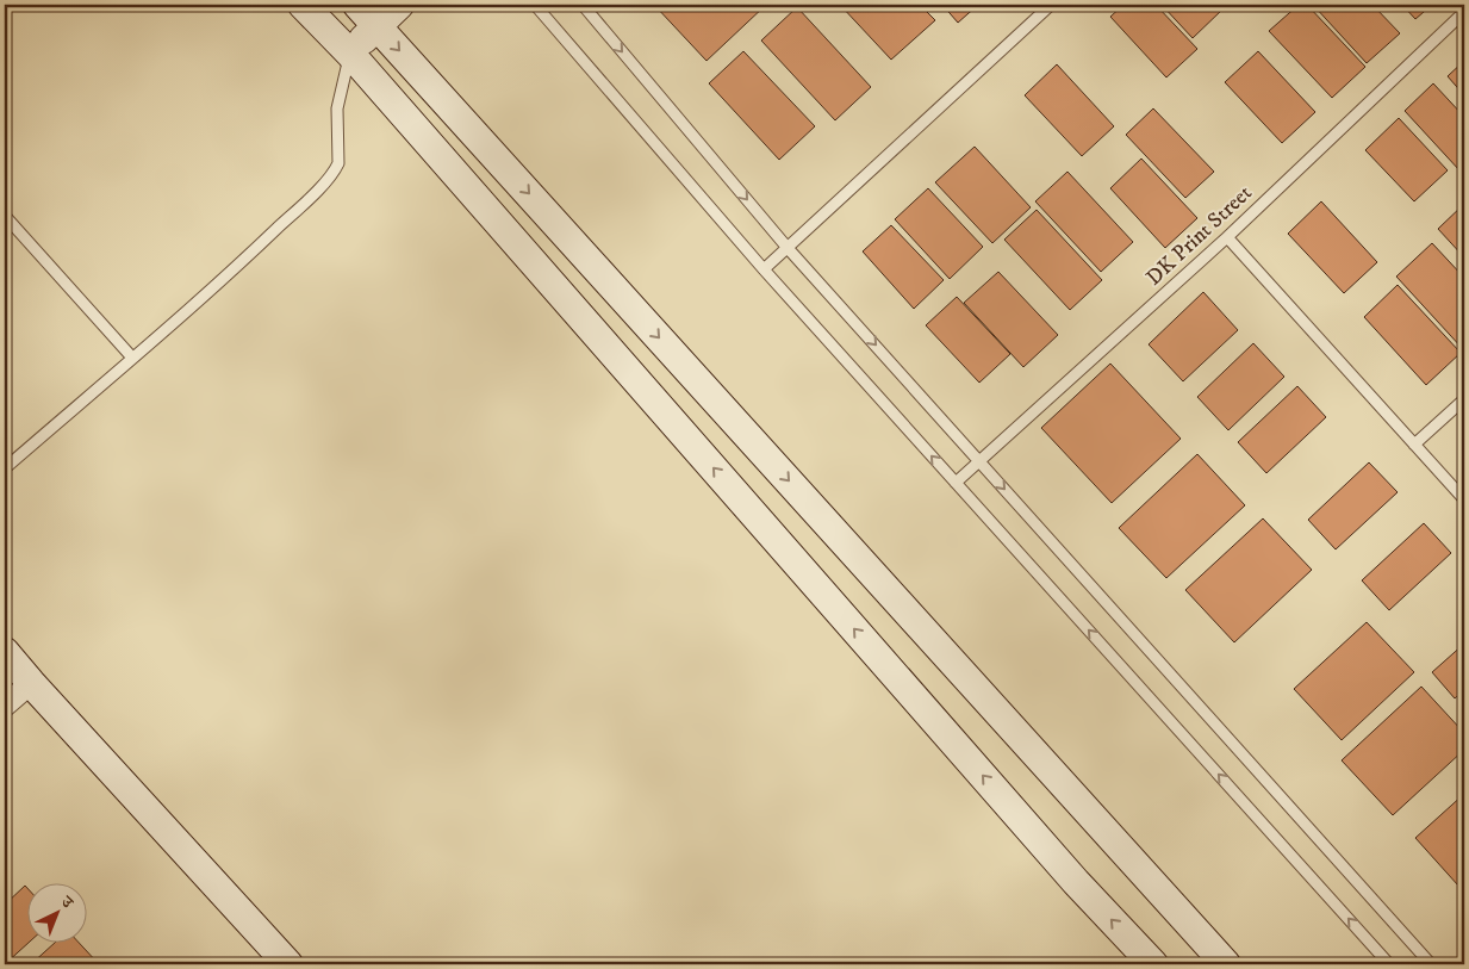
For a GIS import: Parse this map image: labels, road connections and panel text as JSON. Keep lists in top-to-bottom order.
{
  "streets": {
    "lane": ["DK Print Street"]
  },
  "north": "top right"
}
